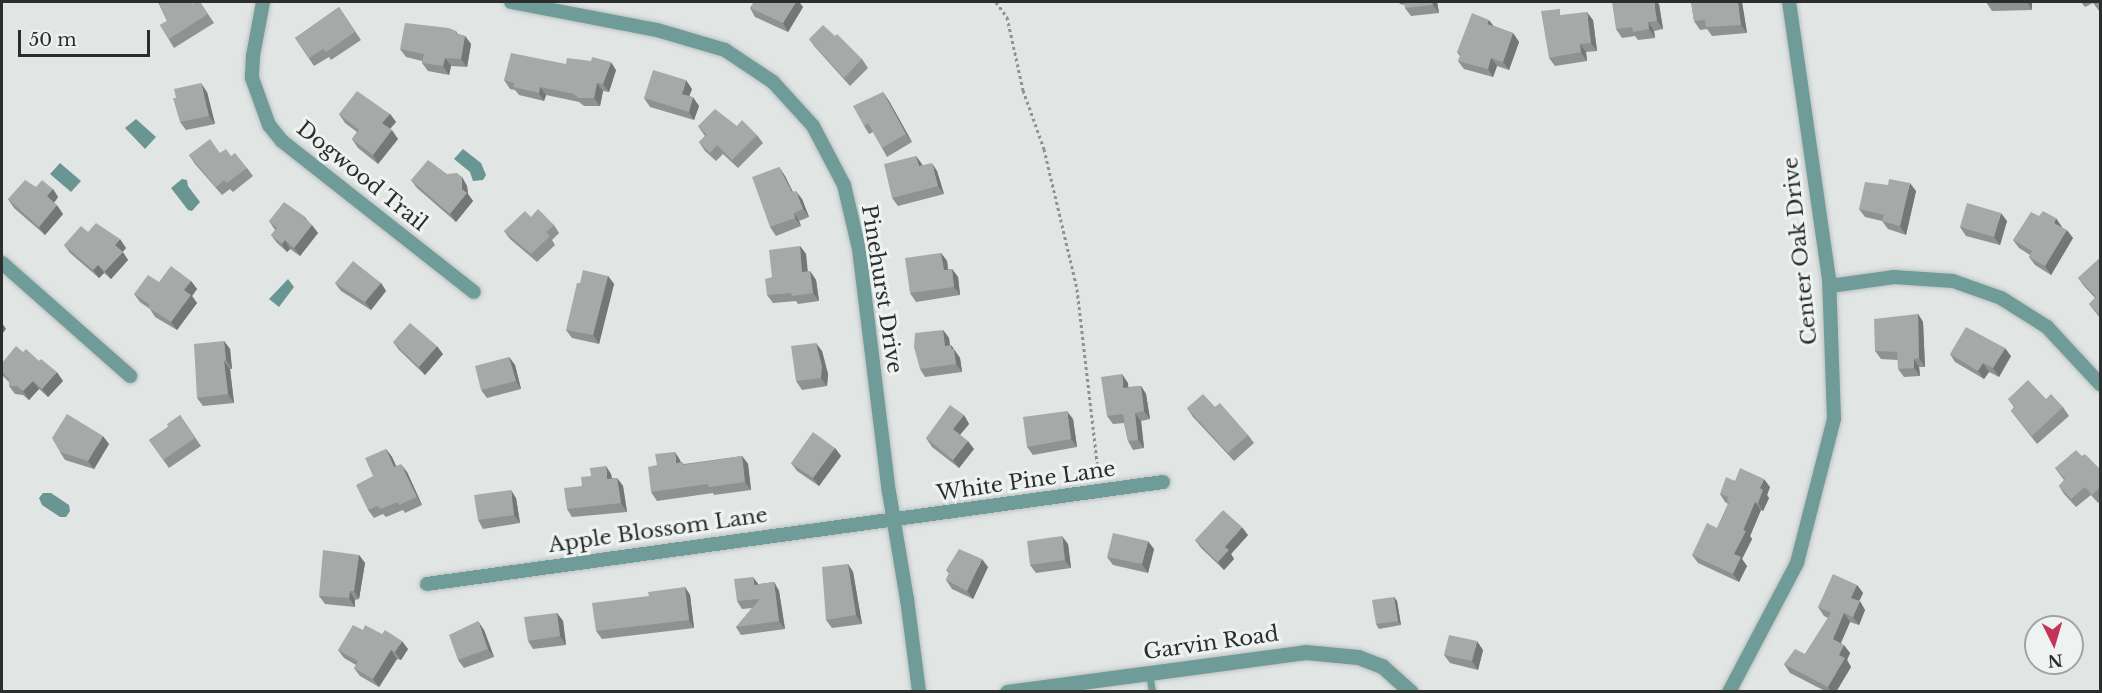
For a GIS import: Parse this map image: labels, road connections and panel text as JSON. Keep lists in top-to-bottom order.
{
  "streets": {
    "street": [
      "Dogwood Trail",
      "Center Oak Drive",
      "Pinehurst Drive",
      "White Pine Lane",
      "Apple Blossom Lane",
      "Garvin Road"
    ]
  },
  "crossings": [
    ["Pinehurst Drive", "White Pine Lane"],
    ["Pinehurst Drive", "Apple Blossom Lane"],
    ["White Pine Lane", "Apple Blossom Lane"]
  ],
  "scale_bar": "50 m",
  "north": "bottom"
}
